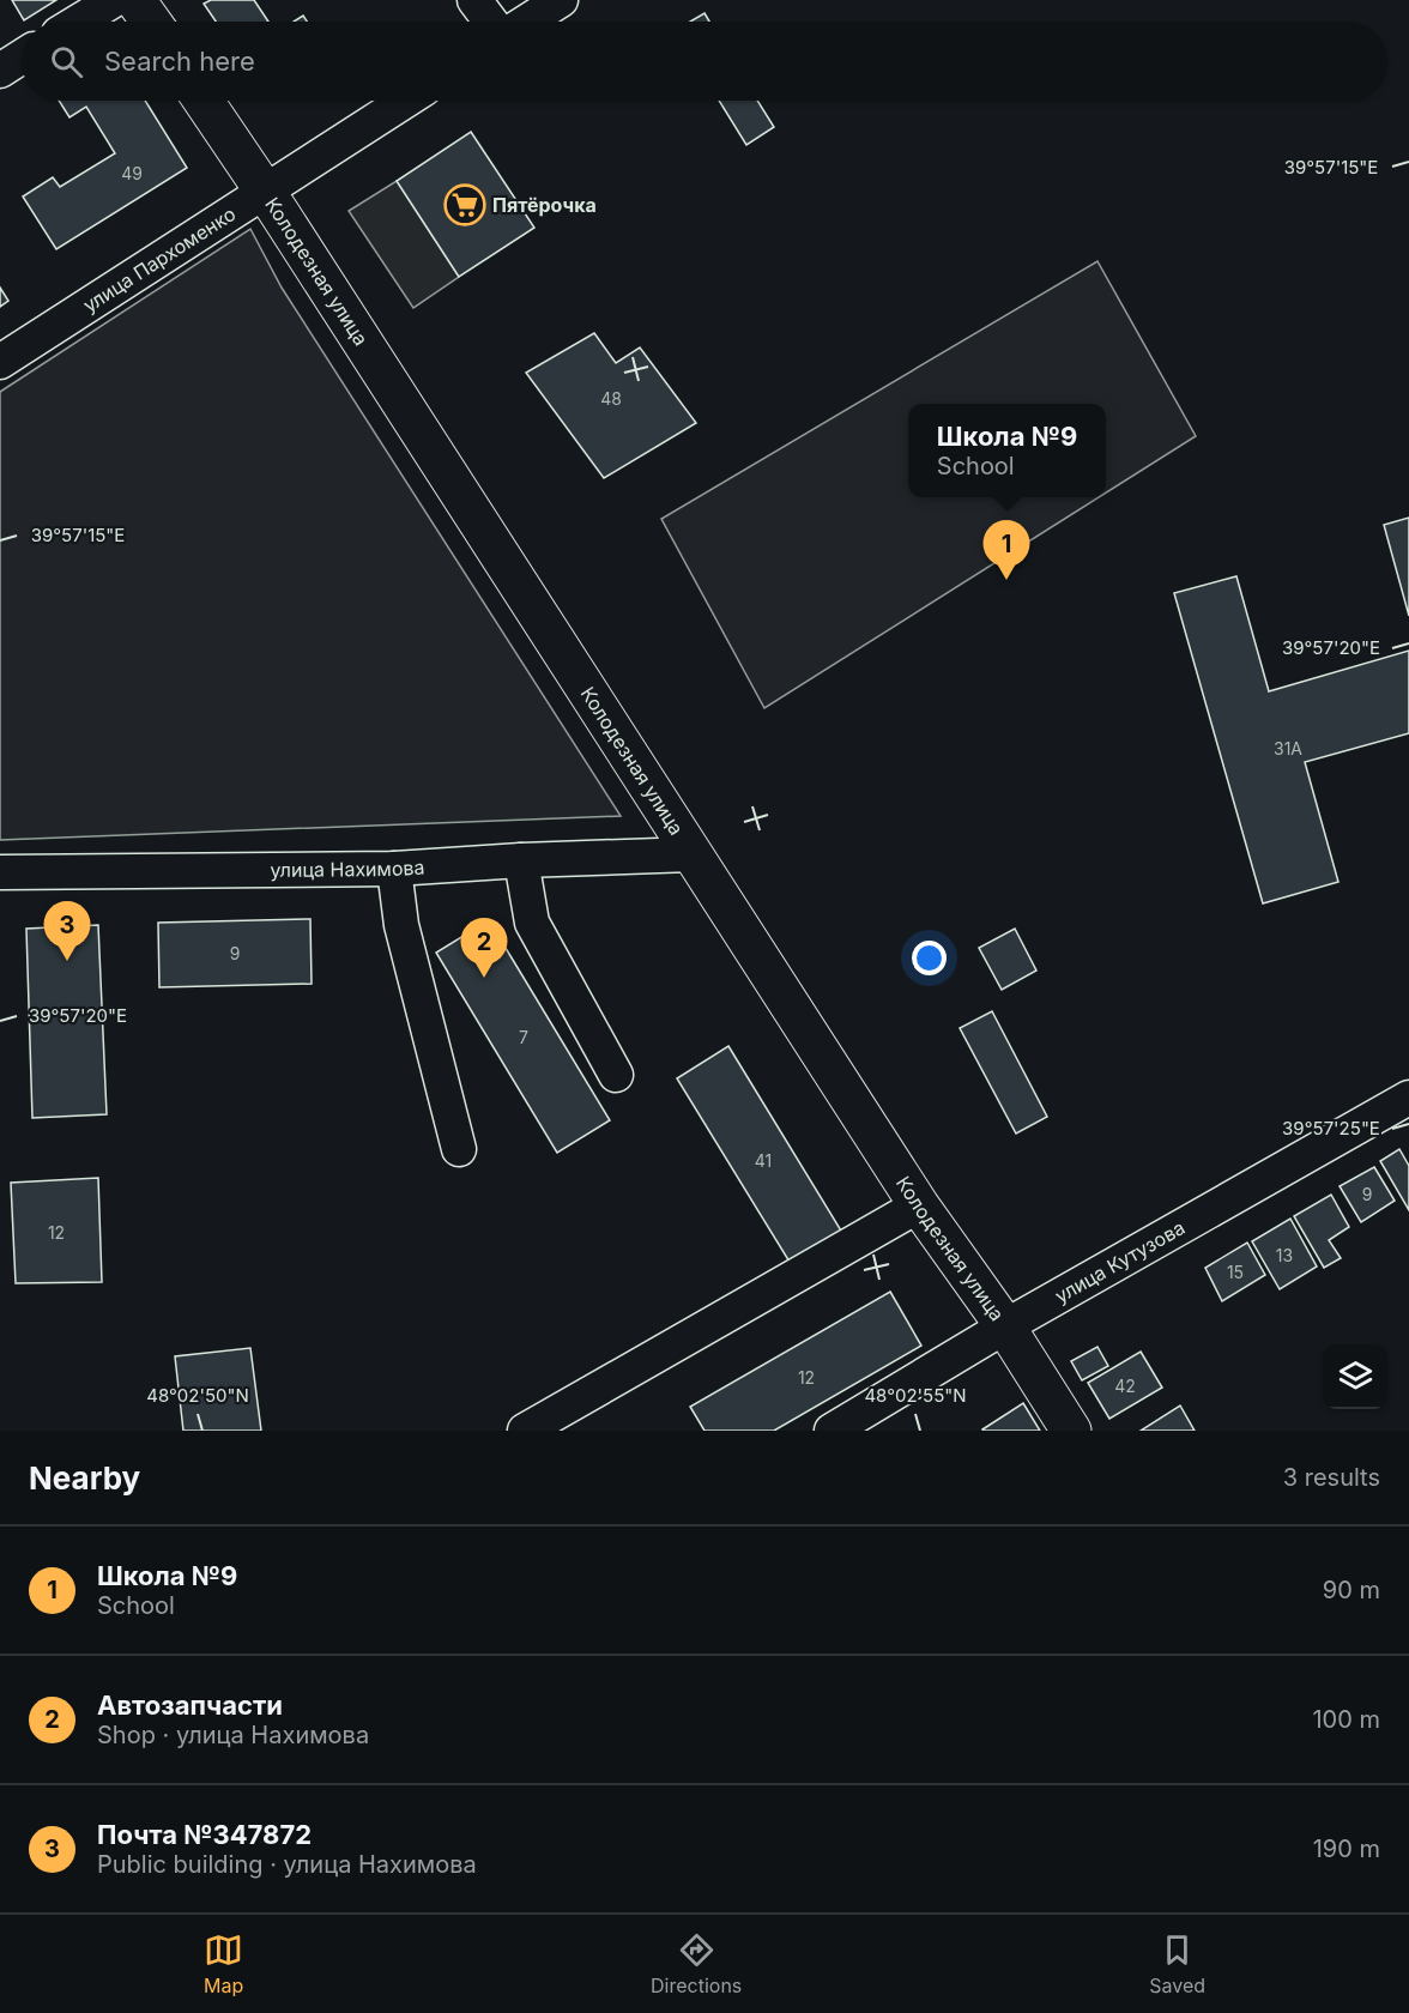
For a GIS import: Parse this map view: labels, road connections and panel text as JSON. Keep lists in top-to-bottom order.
{
  "streets": {
    "main road": ["Колодезная улица"],
    "street": ["улица Пархоменко", "улица Нахимова", "улица Кутузова"]
  },
  "crossings": [
    ["улица Пархоменко", "Колодезная улица"],
    ["Колодезная улица", "улица Нахимова"],
    ["Колодезная улица", "улица Кутузова"]
  ],
  "places": {
    "supermarket": ["Пятёрочка"]
  },
  "house_numbers": [
    "49",
    "48",
    "31А",
    "9",
    "7",
    "41",
    "9",
    "12",
    "13",
    "15",
    "12",
    "42"
  ],
  "page": {
    "search": "Search here",
    "popup": ["Школа №9", "School"],
    "pins": ["1", "3", "2"],
    "heading": ["Nearby", "3 results"],
    "list": [
      {
        "mark": "1",
        "name": "Школа №9",
        "note": "School",
        "value": "90 m"
      },
      {
        "mark": "2",
        "name": "Автозапчасти",
        "note": "Shop · улица Нахимова",
        "value": "100 m"
      },
      {
        "mark": "3",
        "name": "Почта №347872",
        "note": "Public building · улица Нахимова",
        "value": "190 m"
      }
    ],
    "nav": ["Map", "Directions", "Saved"]
  },
  "coordinates": [
    "39°57'15\"E",
    "39°57'20\"E",
    "39°57'25\"E",
    "48°02'50\"N",
    "48°02'55\"N"
  ]
}
